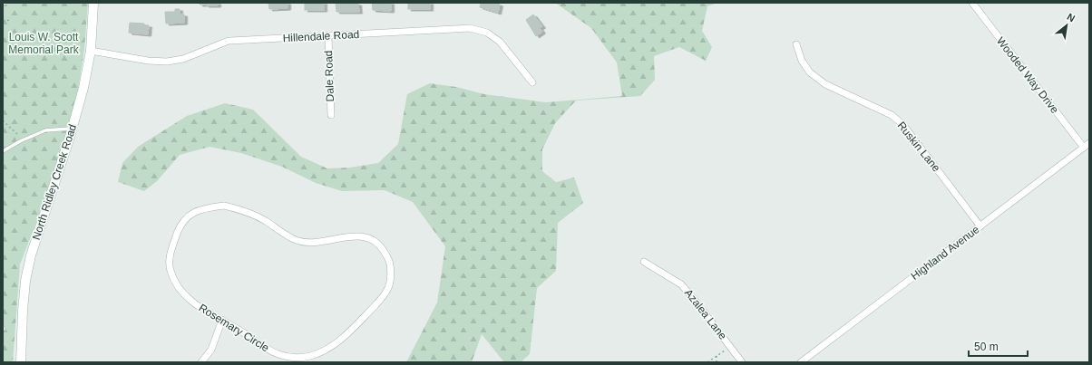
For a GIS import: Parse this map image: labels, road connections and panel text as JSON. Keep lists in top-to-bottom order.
{
  "streets": {
    "street": [
      "Hillendale Road",
      "Wooded Way Drive",
      "Dale Road",
      "Ruskin Lane",
      "North Ridley Creek Road",
      "Highland Avenue",
      "Azalea Lane",
      "Rosemary Circle"
    ]
  },
  "crossings": [
    ["Hillendale Road", "Dale Road"],
    ["Hillendale Road", "North Ridley Creek Road"],
    ["Wooded Way Drive", "Highland Avenue"],
    ["Ruskin Lane", "Highland Avenue"]
  ],
  "parks": ["Louis W. Scott Memorial Park"],
  "scale_bar": "50 m",
  "north": "top right"
}
